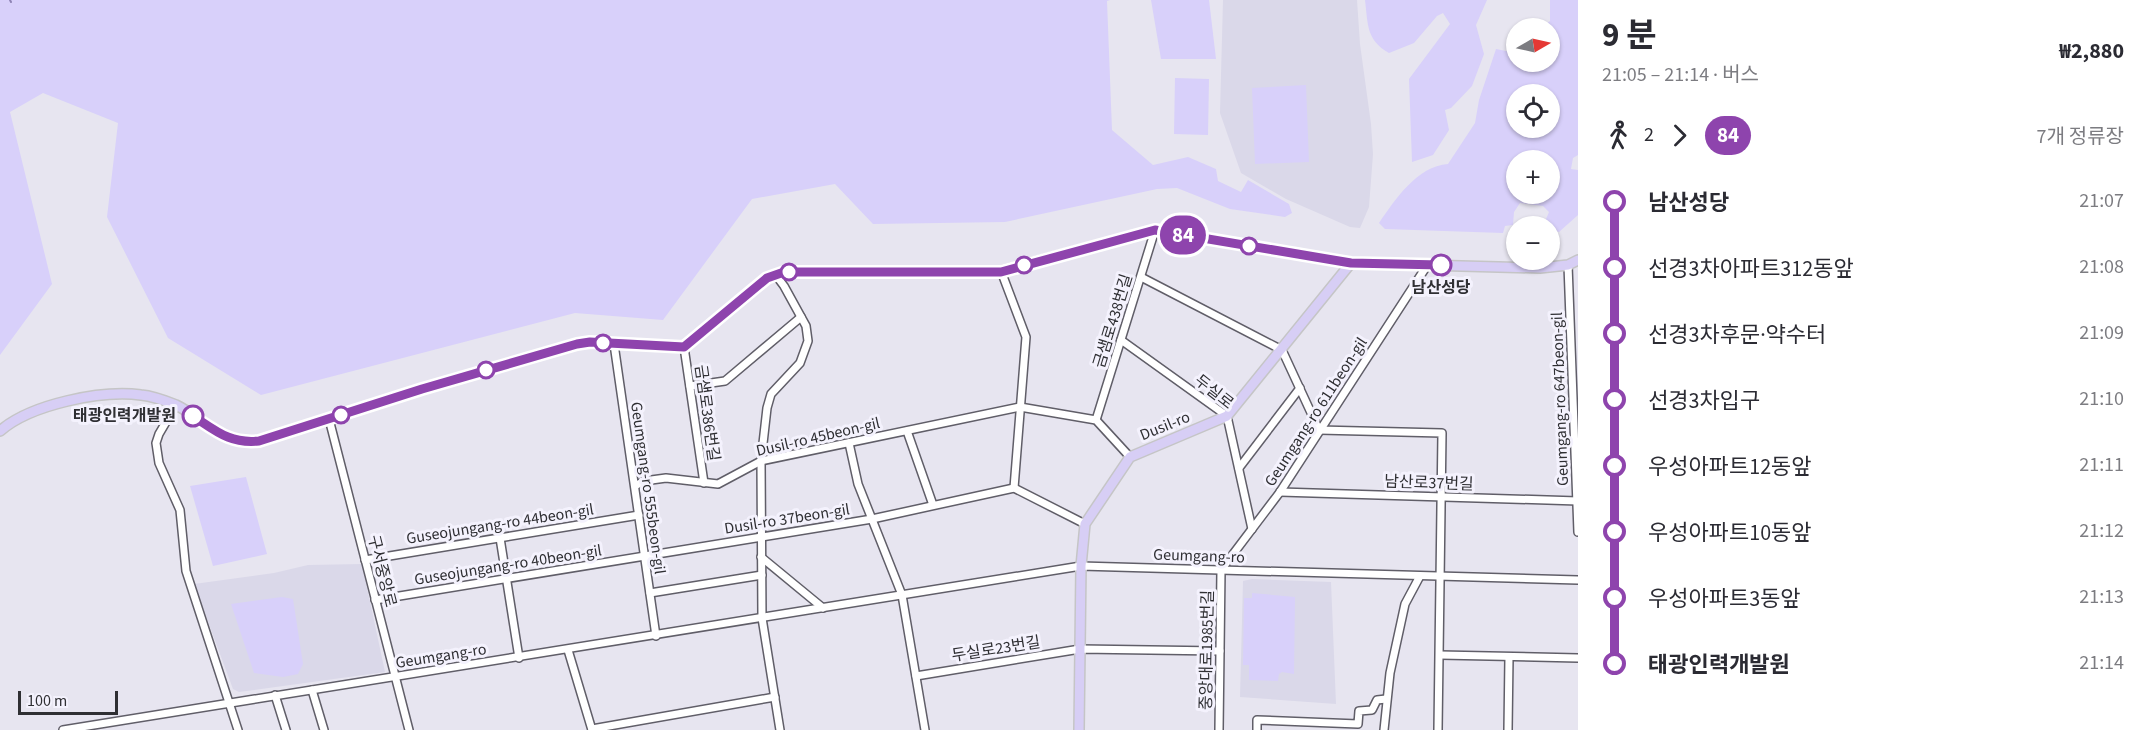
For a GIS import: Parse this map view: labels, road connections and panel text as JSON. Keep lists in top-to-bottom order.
{
  "streets": {
    "main road": ["Dusil-ro"],
    "street": [
      "금샘로438번길",
      "두실로",
      "Geumgang-ro 647beon-gil",
      "Geumgang-ro 611beon-gil",
      "금샘로386번길",
      "Dusil-ro 45beon-gil",
      "남산로37번길",
      "Geumgang-ro 555beon-gil",
      "Dusil-ro 37beon-gil",
      "Guseojungang-ro 44beon-gil",
      "Geumgang-ro",
      "Guseojungang-ro 40beon-gil",
      "구서중앙로",
      "두실로23번길",
      "중앙대로1985번길"
    ]
  },
  "crossings": [
    ["금샘로438번길", "두실로"],
    ["금샘로438번길", "Dusil-ro 45beon-gil"],
    ["두실로", "Geumgang-ro 611beon-gil"],
    ["두실로", "Dusil-ro"],
    ["Geumgang-ro 647beon-gil", "남산로37번길"],
    ["Geumgang-ro 611beon-gil", "남산로37번길"],
    ["Geumgang-ro 611beon-gil", "Geumgang-ro"],
    ["Geumgang-ro 611beon-gil", "중앙대로1985번길"],
    ["금샘로386번길", "Dusil-ro 45beon-gil"],
    ["Dusil-ro", "Geumgang-ro"],
    ["Dusil-ro", "두실로23번길"],
    ["Dusil-ro 45beon-gil", "Geumgang-ro 555beon-gil"],
    ["Dusil-ro 45beon-gil", "Dusil-ro 37beon-gil"],
    ["Geumgang-ro 555beon-gil", "Dusil-ro 37beon-gil"],
    ["Geumgang-ro 555beon-gil", "Guseojungang-ro 44beon-gil"],
    ["Geumgang-ro 555beon-gil", "Geumgang-ro"],
    ["Geumgang-ro 555beon-gil", "Guseojungang-ro 40beon-gil"],
    ["Dusil-ro 37beon-gil", "Guseojungang-ro 40beon-gil"],
    ["Guseojungang-ro 44beon-gil", "구서중앙로"],
    ["Geumgang-ro", "구서중앙로"],
    ["Geumgang-ro", "중앙대로1985번길"],
    ["Guseojungang-ro 40beon-gil", "구서중앙로"],
    ["두실로23번길", "중앙대로1985번길"]
  ],
  "places": ["남산성당", "태광인력개발원"],
  "lines": ["bus line 84"],
  "scale_bar": "100 m",
  "north": "right",
  "page": {
    "on_map": "84",
    "heading": ["9 분", "21:05 – 21:14 · 버스", "₩2,880"],
    "map_buttons": ["+", "−"],
    "legs": ["2", "84", "7개 정류장"],
    "list": [
      {
        "name": "남산성당",
        "value": "21:07"
      },
      {
        "name": "선경3차아파트312동앞",
        "value": "21:08"
      },
      {
        "name": "선경3차후문·약수터",
        "value": "21:09"
      },
      {
        "name": "선경3차입구",
        "value": "21:10"
      },
      {
        "name": "우성아파트12동앞",
        "value": "21:11"
      },
      {
        "name": "우성아파트10동앞",
        "value": "21:12"
      },
      {
        "name": "우성아파트3동앞",
        "value": "21:13"
      },
      {
        "name": "태광인력개발원",
        "value": "21:14"
      }
    ],
    "scale": "100 m"
  }
}
